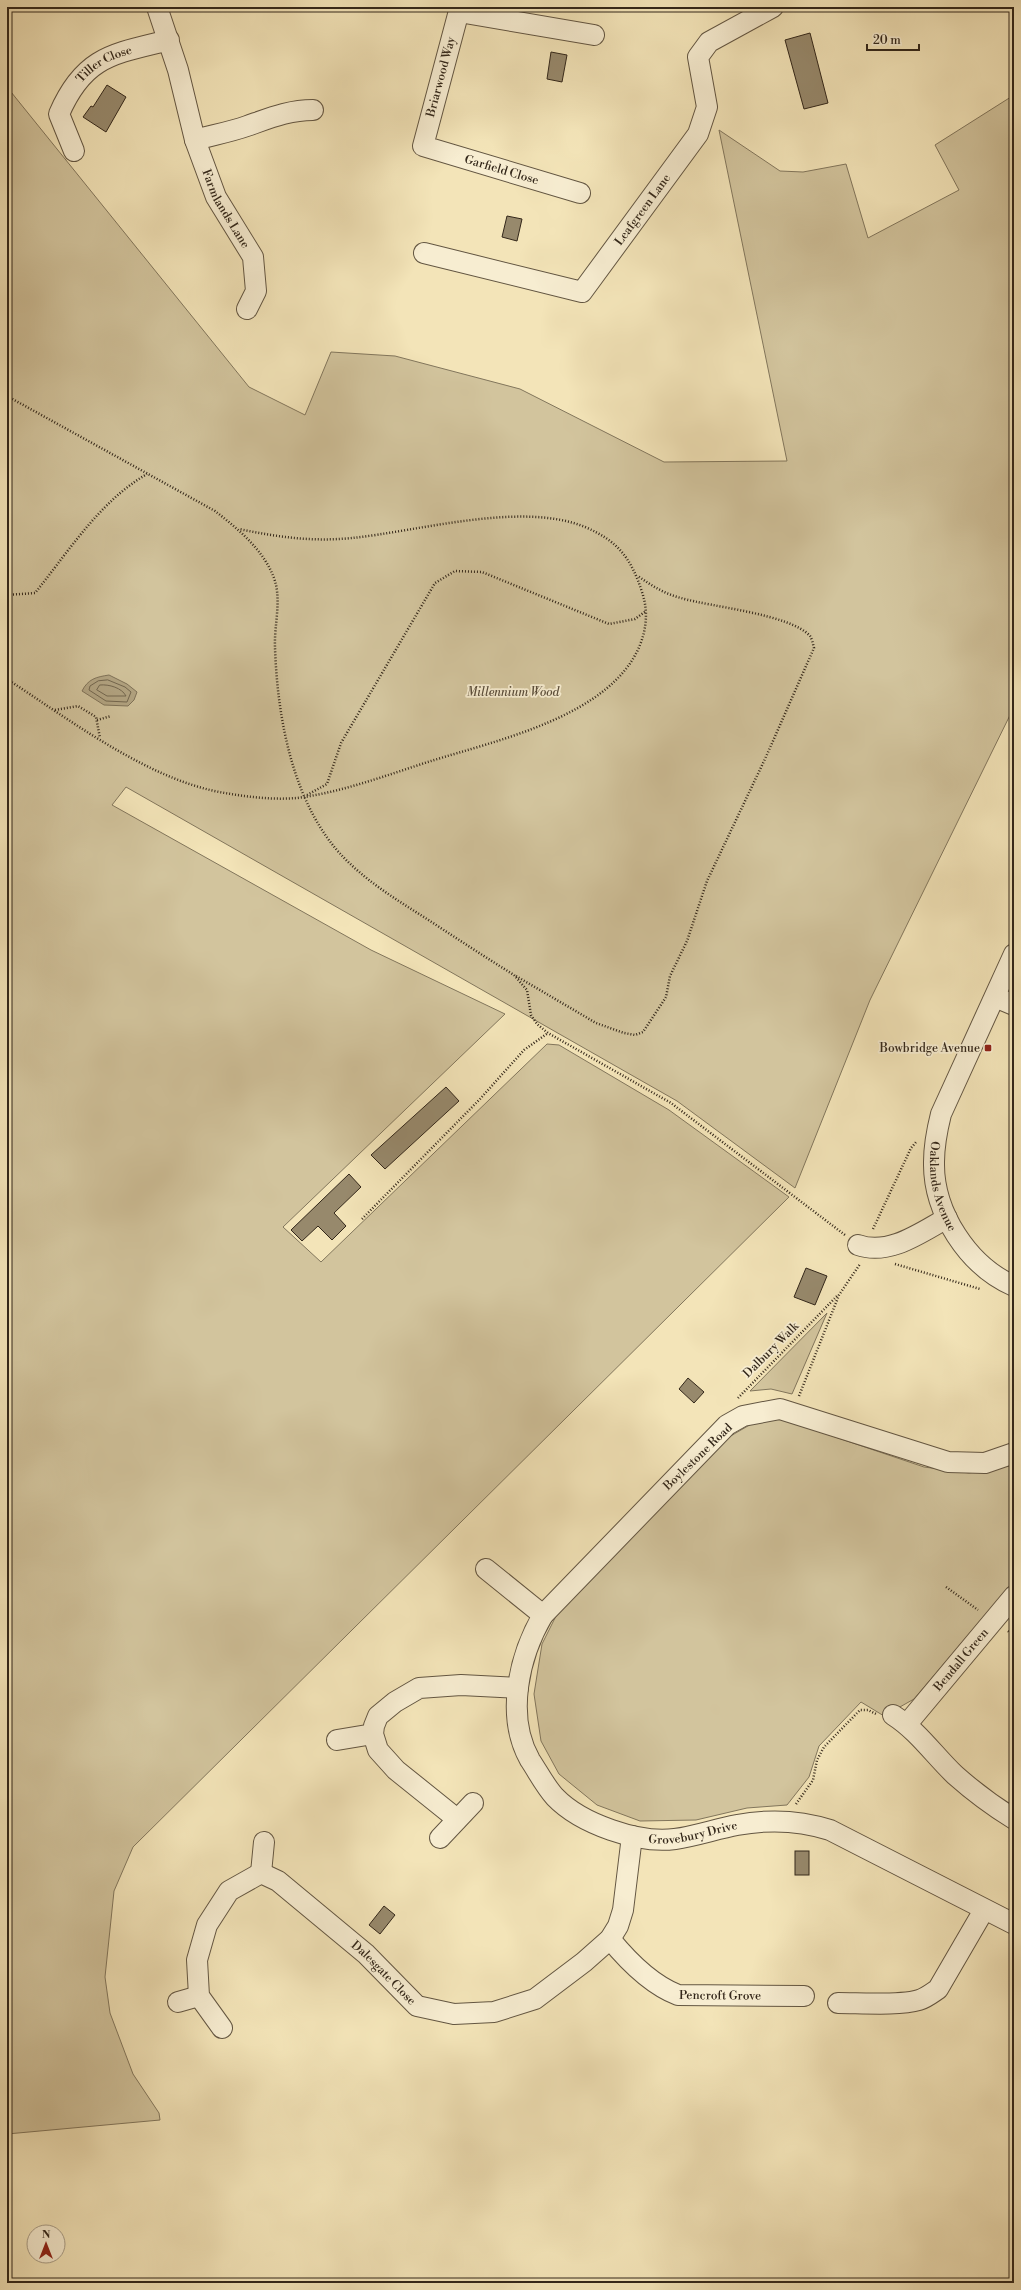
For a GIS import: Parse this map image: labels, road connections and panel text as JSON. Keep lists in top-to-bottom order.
{
  "streets": {
    "street": [
      "Tiller Close",
      "Briarwood Way",
      "Garfield Close",
      "Farmlands Lane",
      "Leafgreen Lane",
      "Oaklands Avenue",
      "Boylestone Road",
      "Bendall Green",
      "Grovebury Drive",
      "Dalesgate Close",
      "Pencroft Grove"
    ],
    "path": ["Dalbury Walk"]
  },
  "crossings": [
    ["Tiller Close", "Farmlands Lane"],
    ["Briarwood Way", "Garfield Close"],
    ["Dalbury Walk", "Boylestone Road"],
    ["Boylestone Road", "Grovebury Drive"],
    ["Grovebury Drive", "Dalesgate Close"],
    ["Dalesgate Close", "Pencroft Grove"]
  ],
  "parks": ["Millennium Wood"],
  "places": {
    "transit": ["Bowbridge Avenue"]
  },
  "scale_bar": "20 m",
  "north": "top"
}
